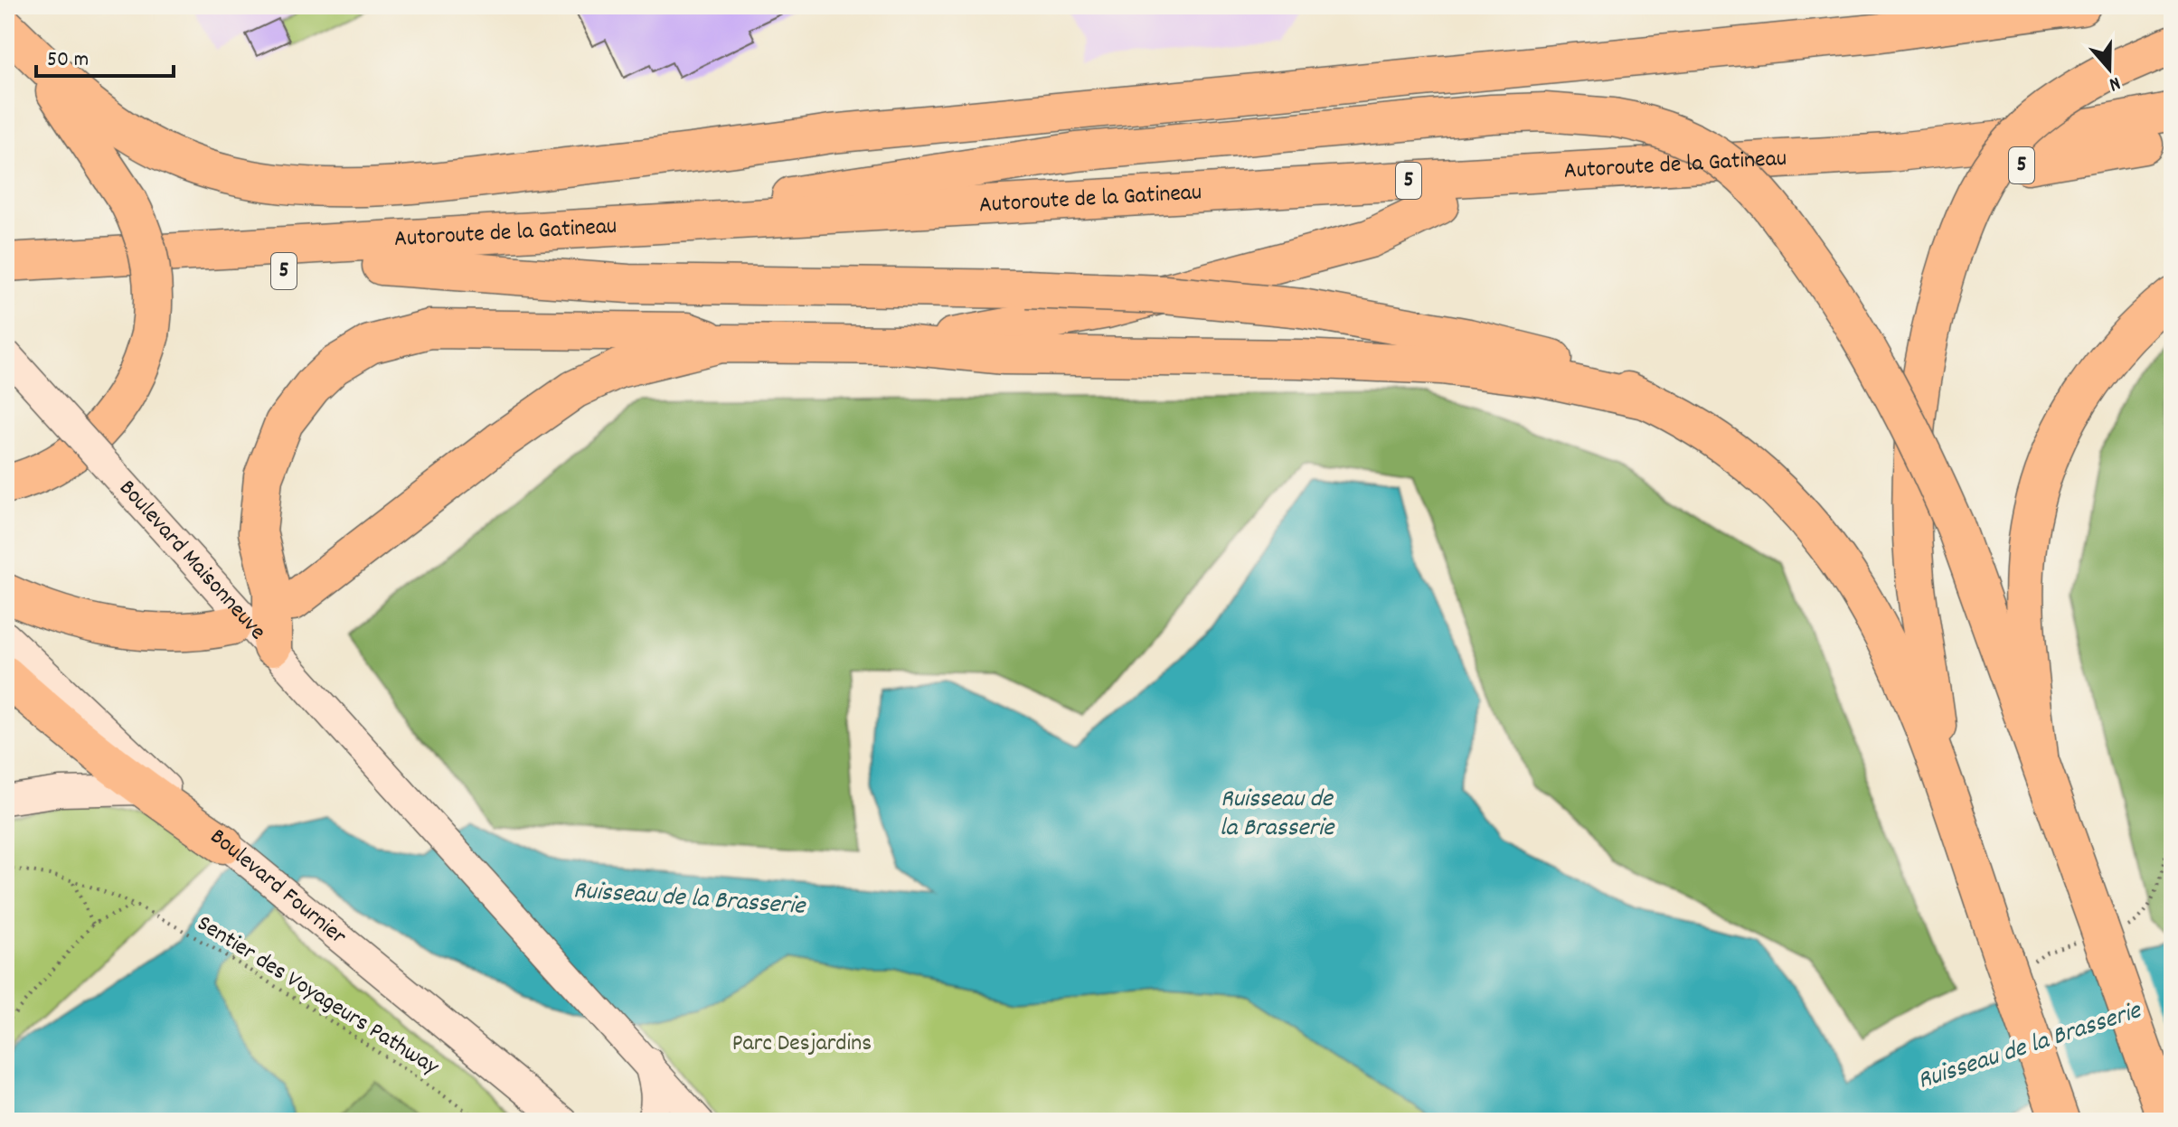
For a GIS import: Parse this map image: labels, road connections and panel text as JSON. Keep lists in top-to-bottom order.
{
  "streets": {
    "highway": ["Autoroute de la Gatineau", "5"],
    "main road": ["Boulevard Maisonneuve", "Boulevard Fournier"],
    "path": ["Sentier des Voyageurs Pathway"]
  },
  "water": ["Ruisseau de la Brasserie"],
  "parks": ["Parc Desjardins"],
  "scale_bar": "50 m",
  "north": "bottom"
}
